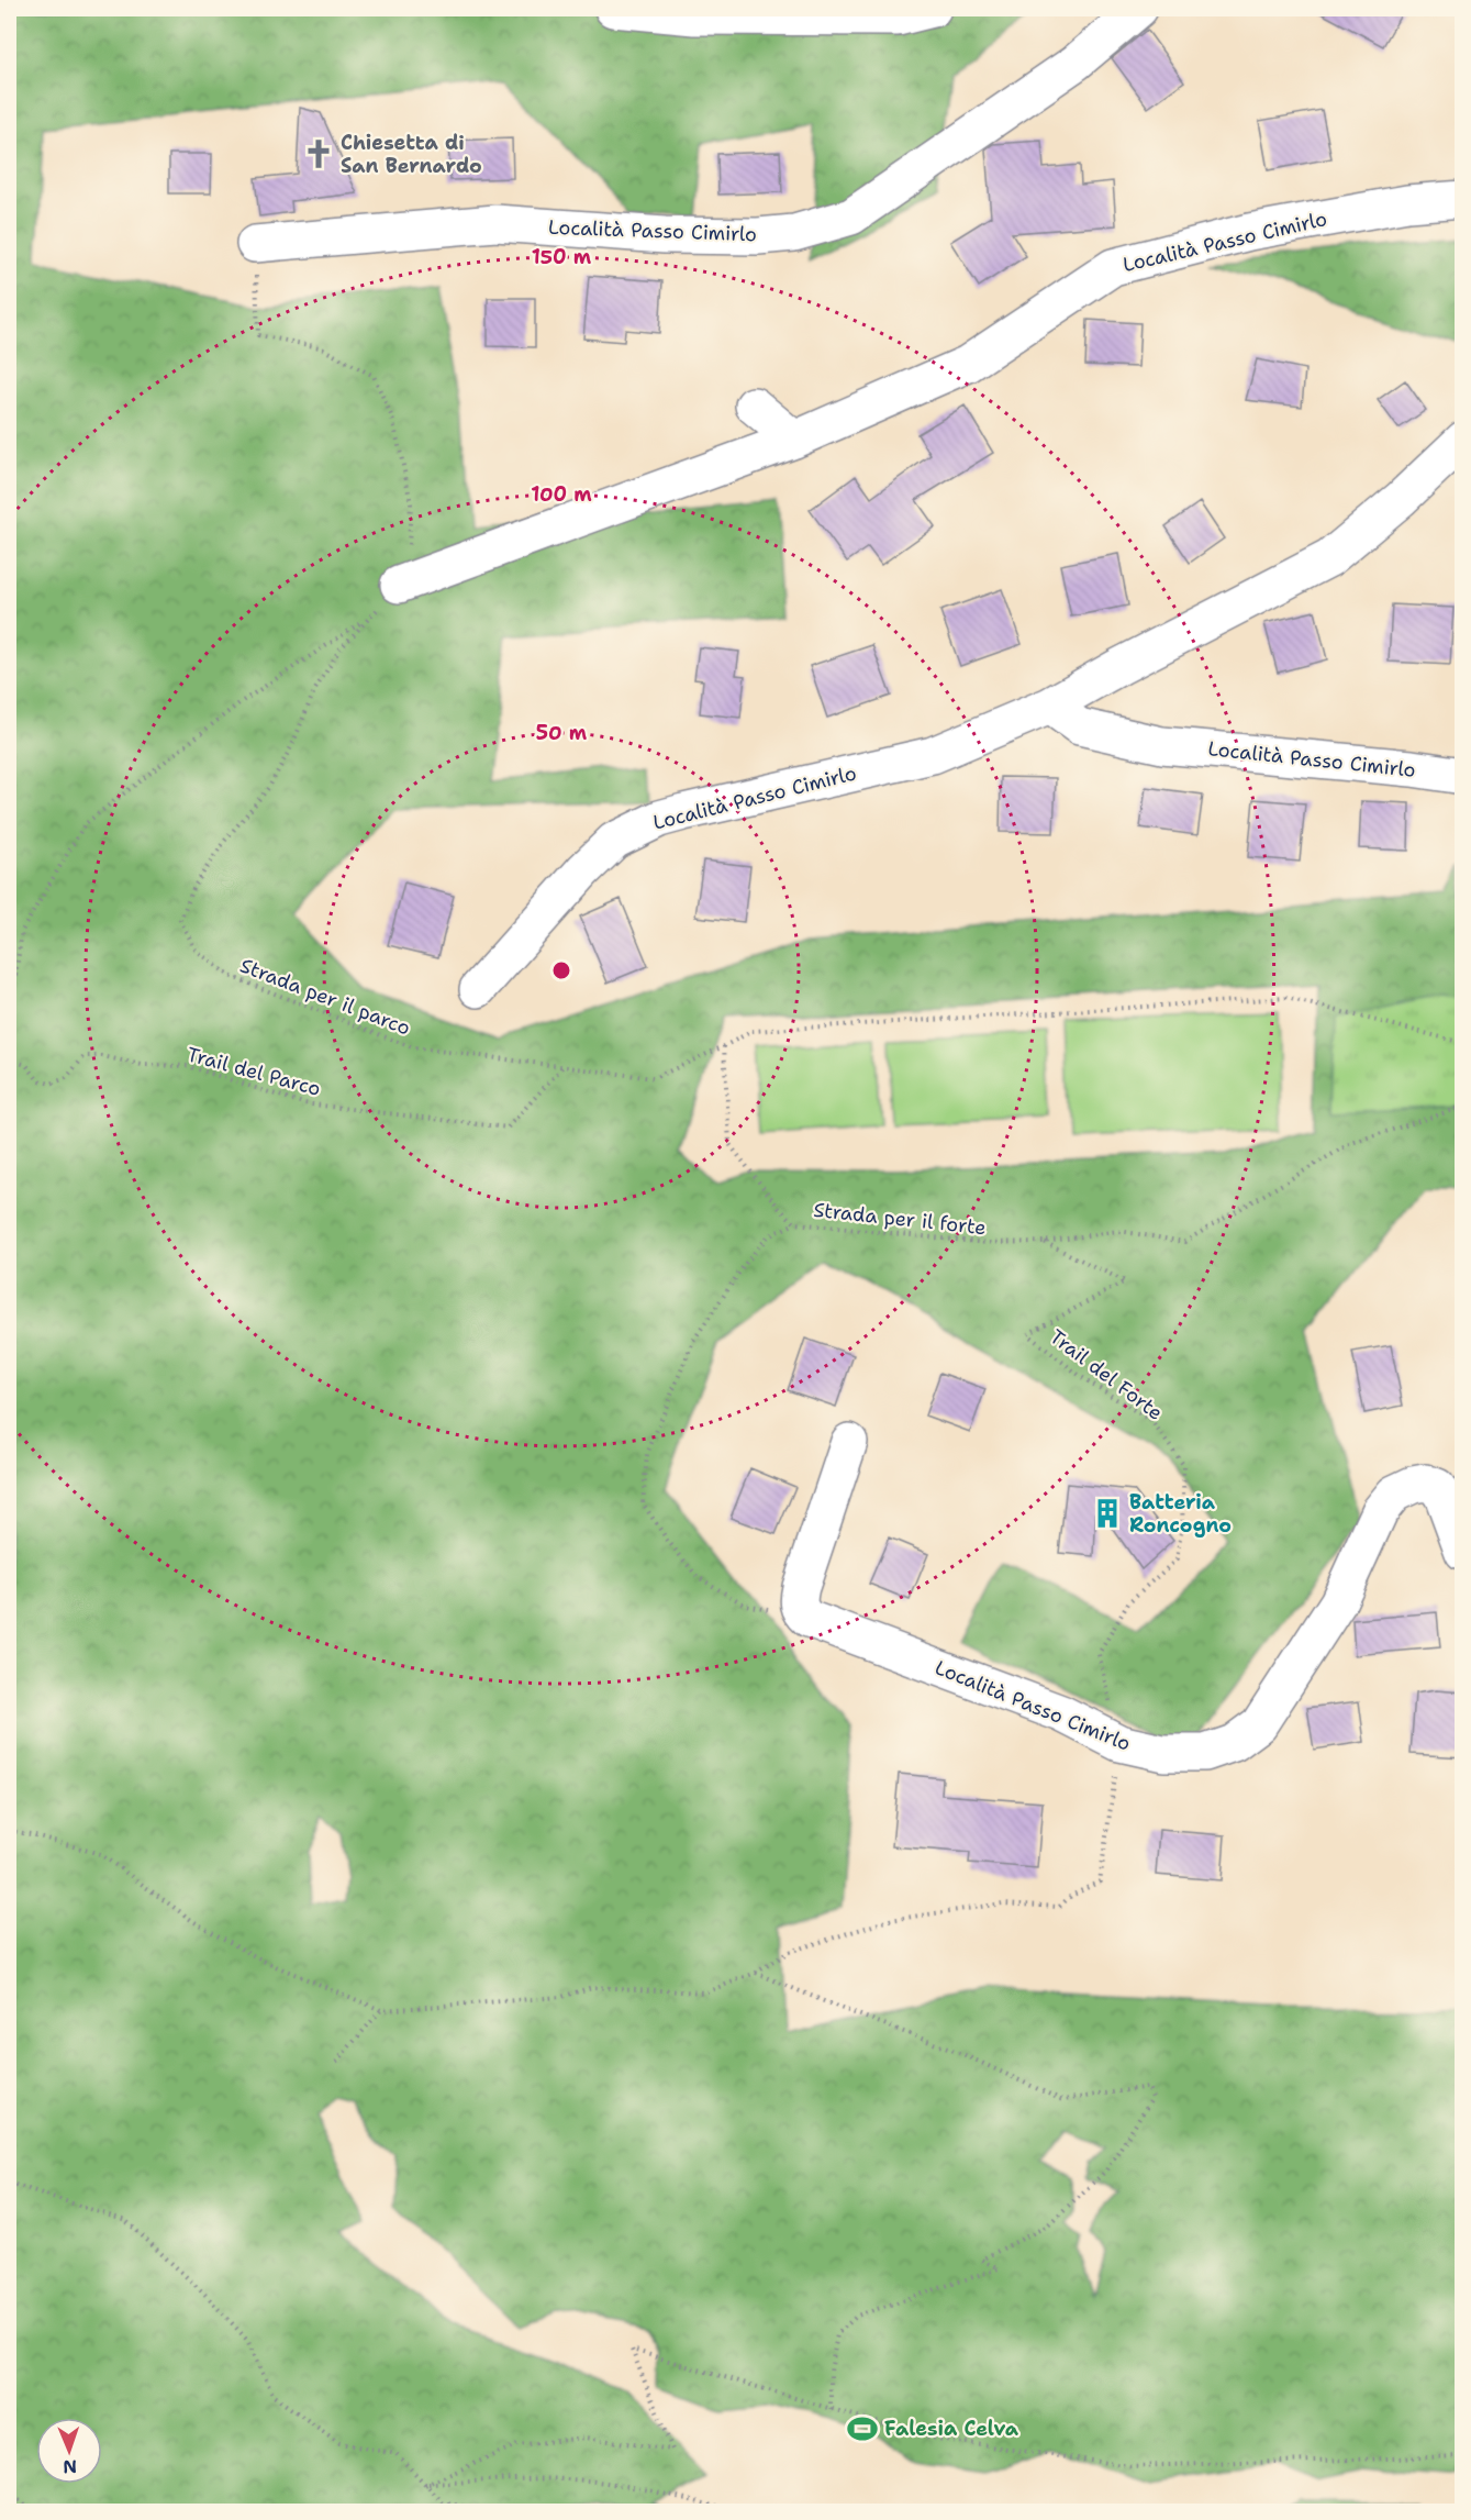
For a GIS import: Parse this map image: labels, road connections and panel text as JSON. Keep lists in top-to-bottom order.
{
  "streets": {
    "street": ["Località Passo Cimirlo"],
    "path": [
      "Strada per il parco",
      "Trail del Parco",
      "Strada per il forte",
      "Trail del Forte"
    ]
  },
  "crossings": [
    ["Località Passo Cimirlo", "Strada per il parco"],
    ["Località Passo Cimirlo", "Trail del Forte"],
    ["Strada per il parco", "Trail del Parco"],
    ["Strada per il parco", "Strada per il forte"],
    ["Strada per il forte", "Trail del Forte"]
  ],
  "places": {
    "church": ["Chiesetta di San Bernardo"],
    "building": ["Batteria Roncogno"],
    "sports": ["Falesia Celva"]
  },
  "north": "bottom",
  "rings": ["150 m", "100 m", "50 m"]
}
